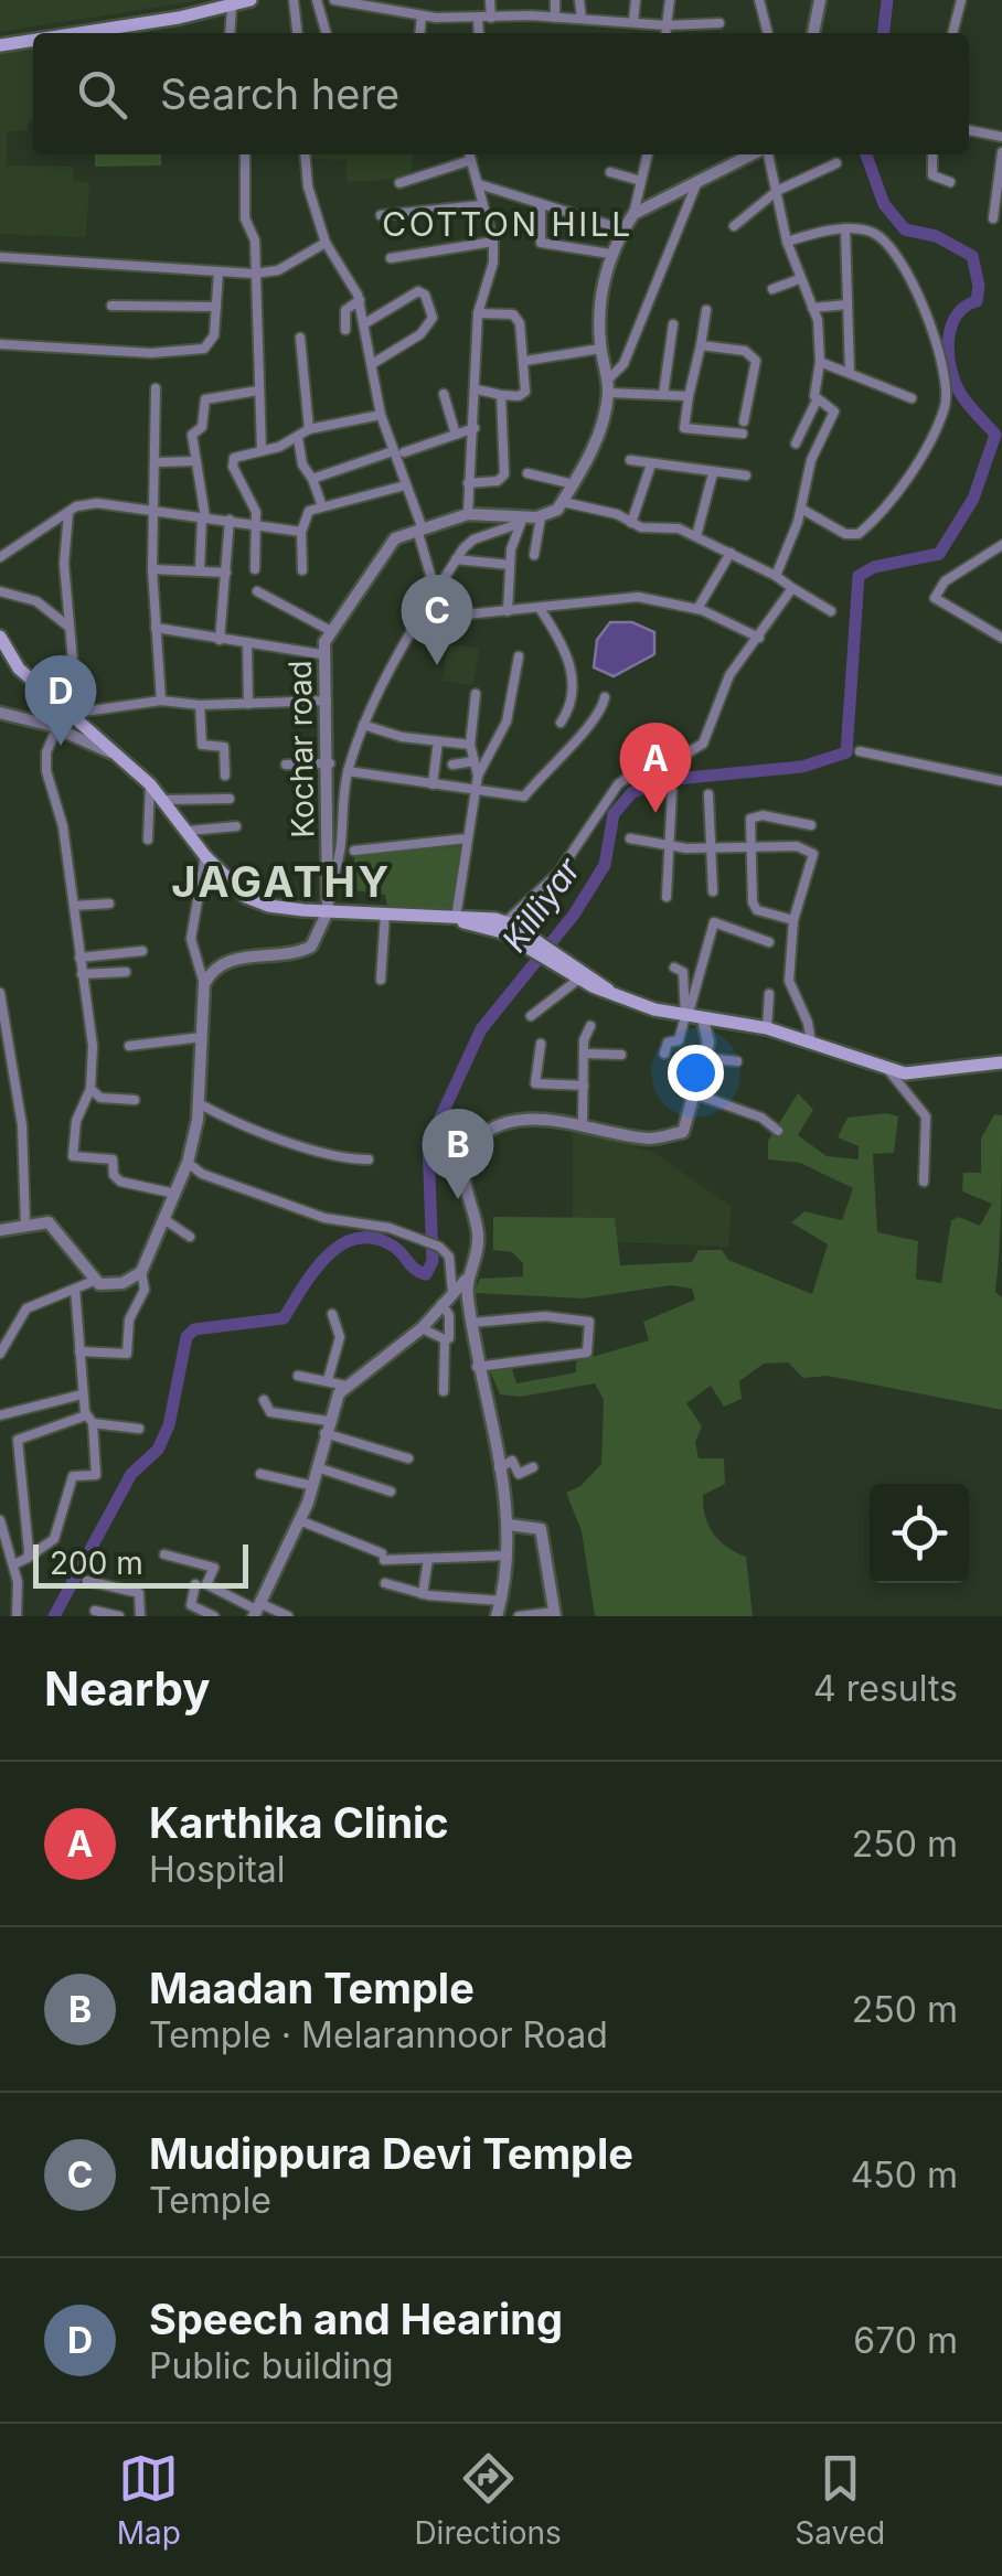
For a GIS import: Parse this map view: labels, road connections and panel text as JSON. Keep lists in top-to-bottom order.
{
  "streets": {
    "street": ["Kochar road"]
  },
  "districts": ["COTTON HILL", "JAGATHY"],
  "water": ["Killiyar"],
  "scale_bar": "200 m",
  "page": {
    "search": "Search here",
    "pins": [
      "C",
      "D",
      "A",
      "B"
    ],
    "scale": "200 m",
    "heading": ["Nearby", "4 results"],
    "list": [
      {
        "mark": "A",
        "name": "Karthika Clinic",
        "note": "Hospital",
        "value": "250 m"
      },
      {
        "mark": "B",
        "name": "Maadan Temple",
        "note": "Temple · Melarannoor Road",
        "value": "250 m"
      },
      {
        "mark": "C",
        "name": "Mudippura Devi Temple",
        "note": "Temple",
        "value": "450 m"
      },
      {
        "mark": "D",
        "name": "Speech and Hearing",
        "note": "Public building",
        "value": "670 m"
      }
    ],
    "nav": ["Map", "Directions", "Saved"]
  }
}
